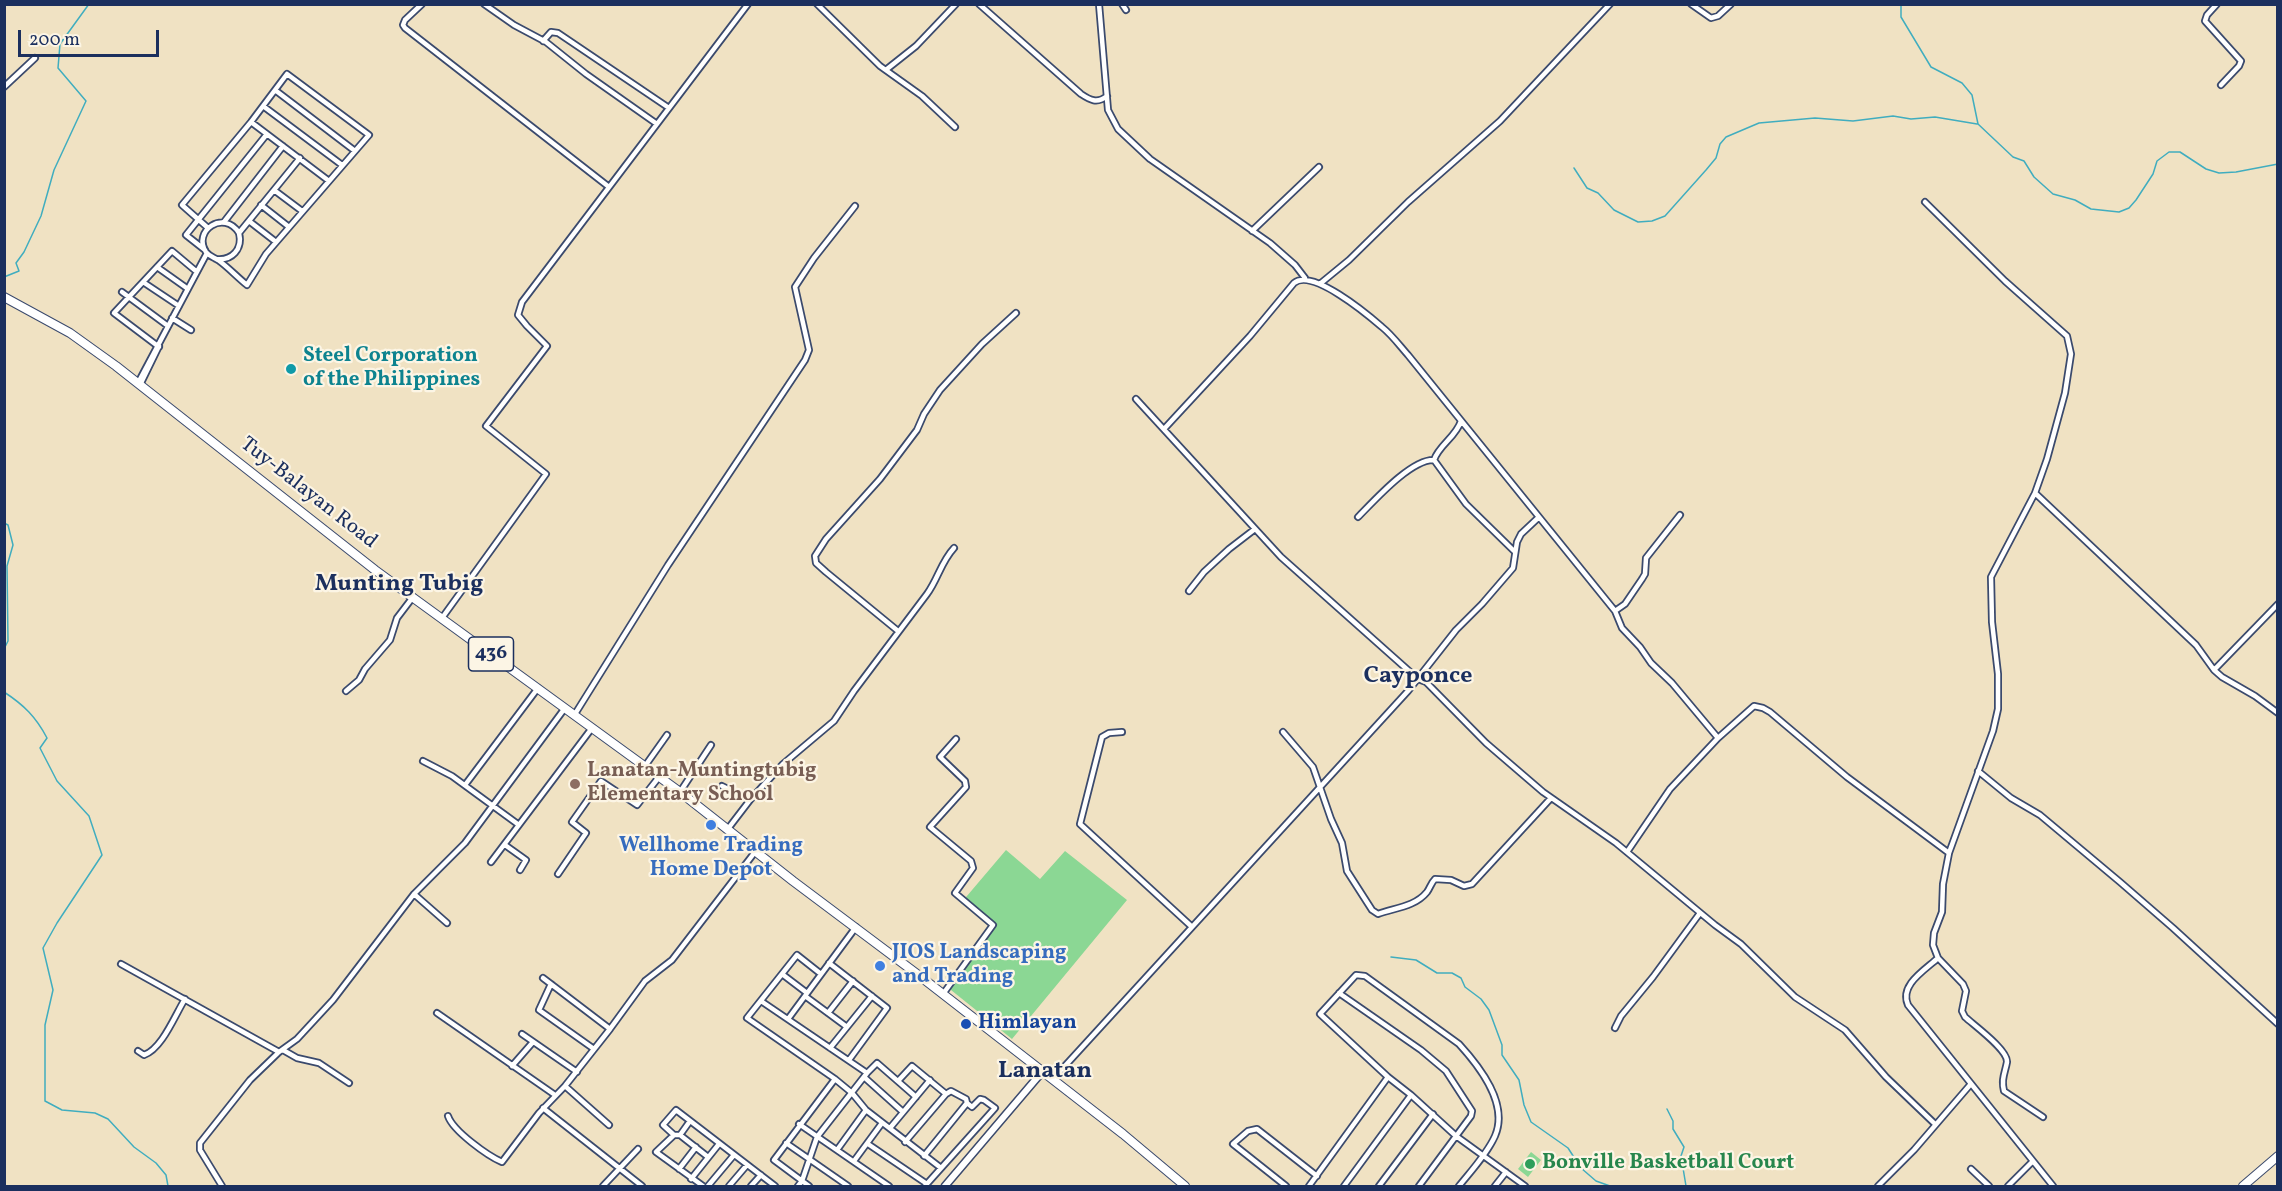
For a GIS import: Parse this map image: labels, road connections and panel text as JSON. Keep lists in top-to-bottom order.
{
  "streets": {
    "main road": ["Tuy-Balayan Road", "436"]
  },
  "districts": ["Munting Tubig", "Cayponce", "Lanatan"],
  "places": [
    "Steel Corporation of the Philippines",
    "Lanatan-Muntingtubig Elementary School",
    "Wellhome Trading Home Depot",
    "JIOS Landscaping and Trading",
    "Himlayan",
    "Bonville Basketball Court"
  ],
  "scale_bar": "200 m"
}
